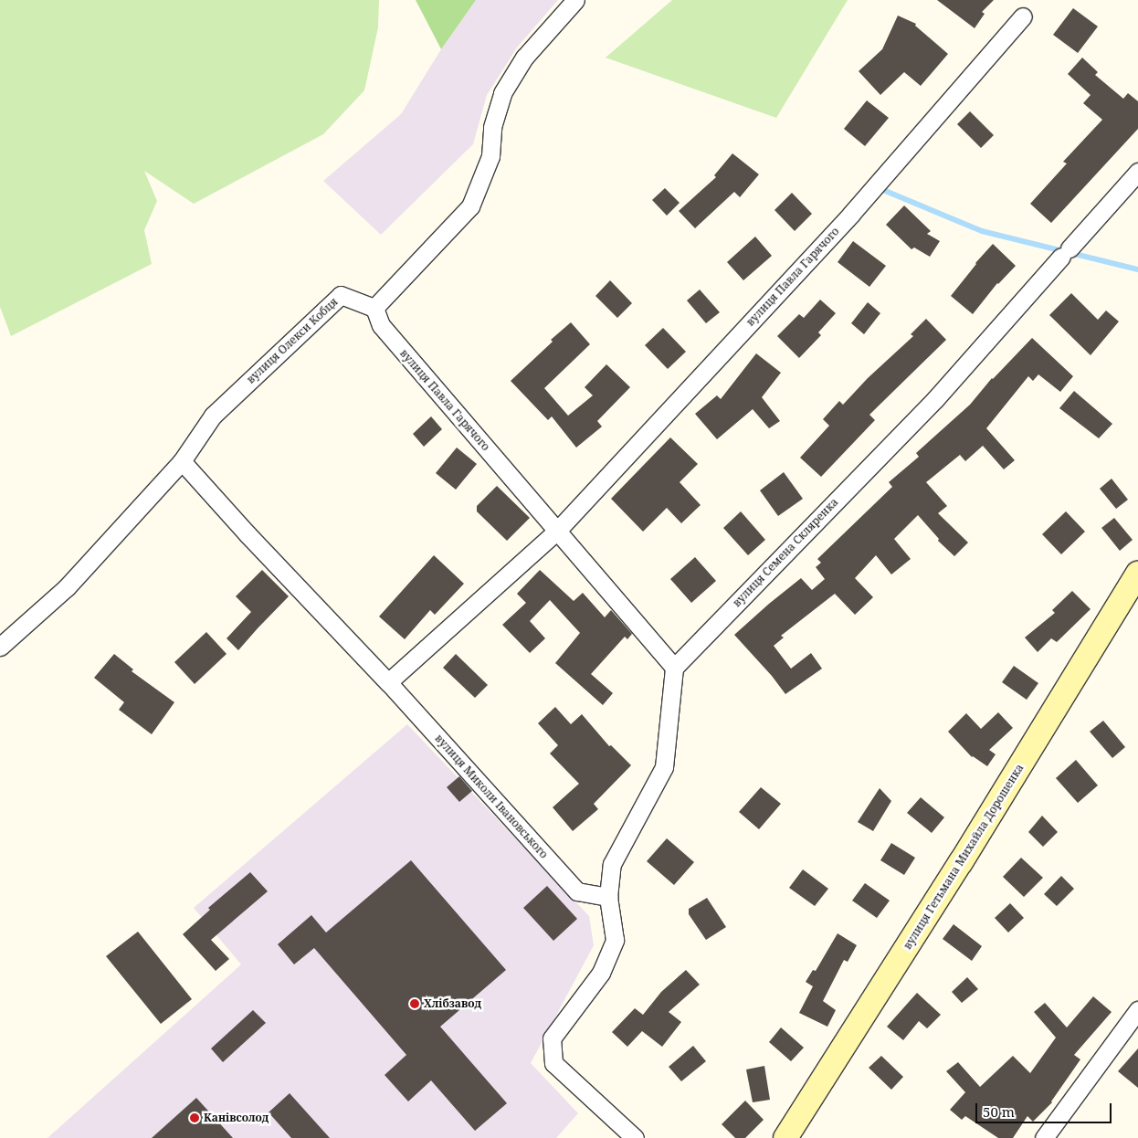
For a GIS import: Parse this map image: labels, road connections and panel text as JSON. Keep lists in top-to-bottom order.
{
  "streets": {
    "street": [
      "вулиця Павла Гарячого",
      "вулиця Олекси Кобця",
      "вулиця Семена Скляренка",
      "вулиця Миколи Івановського",
      "вулиця Гетьмана Михайла Дорошенка"
    ]
  },
  "crossings": [
    ["вулиця Павла Гарячого", "вулиця Олекси Кобця"],
    ["вулиця Павла Гарячого", "вулиця Семена Скляренка"],
    ["вулиця Павла Гарячого", "вулиця Миколи Івановського"],
    ["вулиця Олекси Кобця", "вулиця Миколи Івановського"]
  ],
  "places": ["Хлібзавод", "Канівсолод"],
  "scale_bar": "50 m"
}
